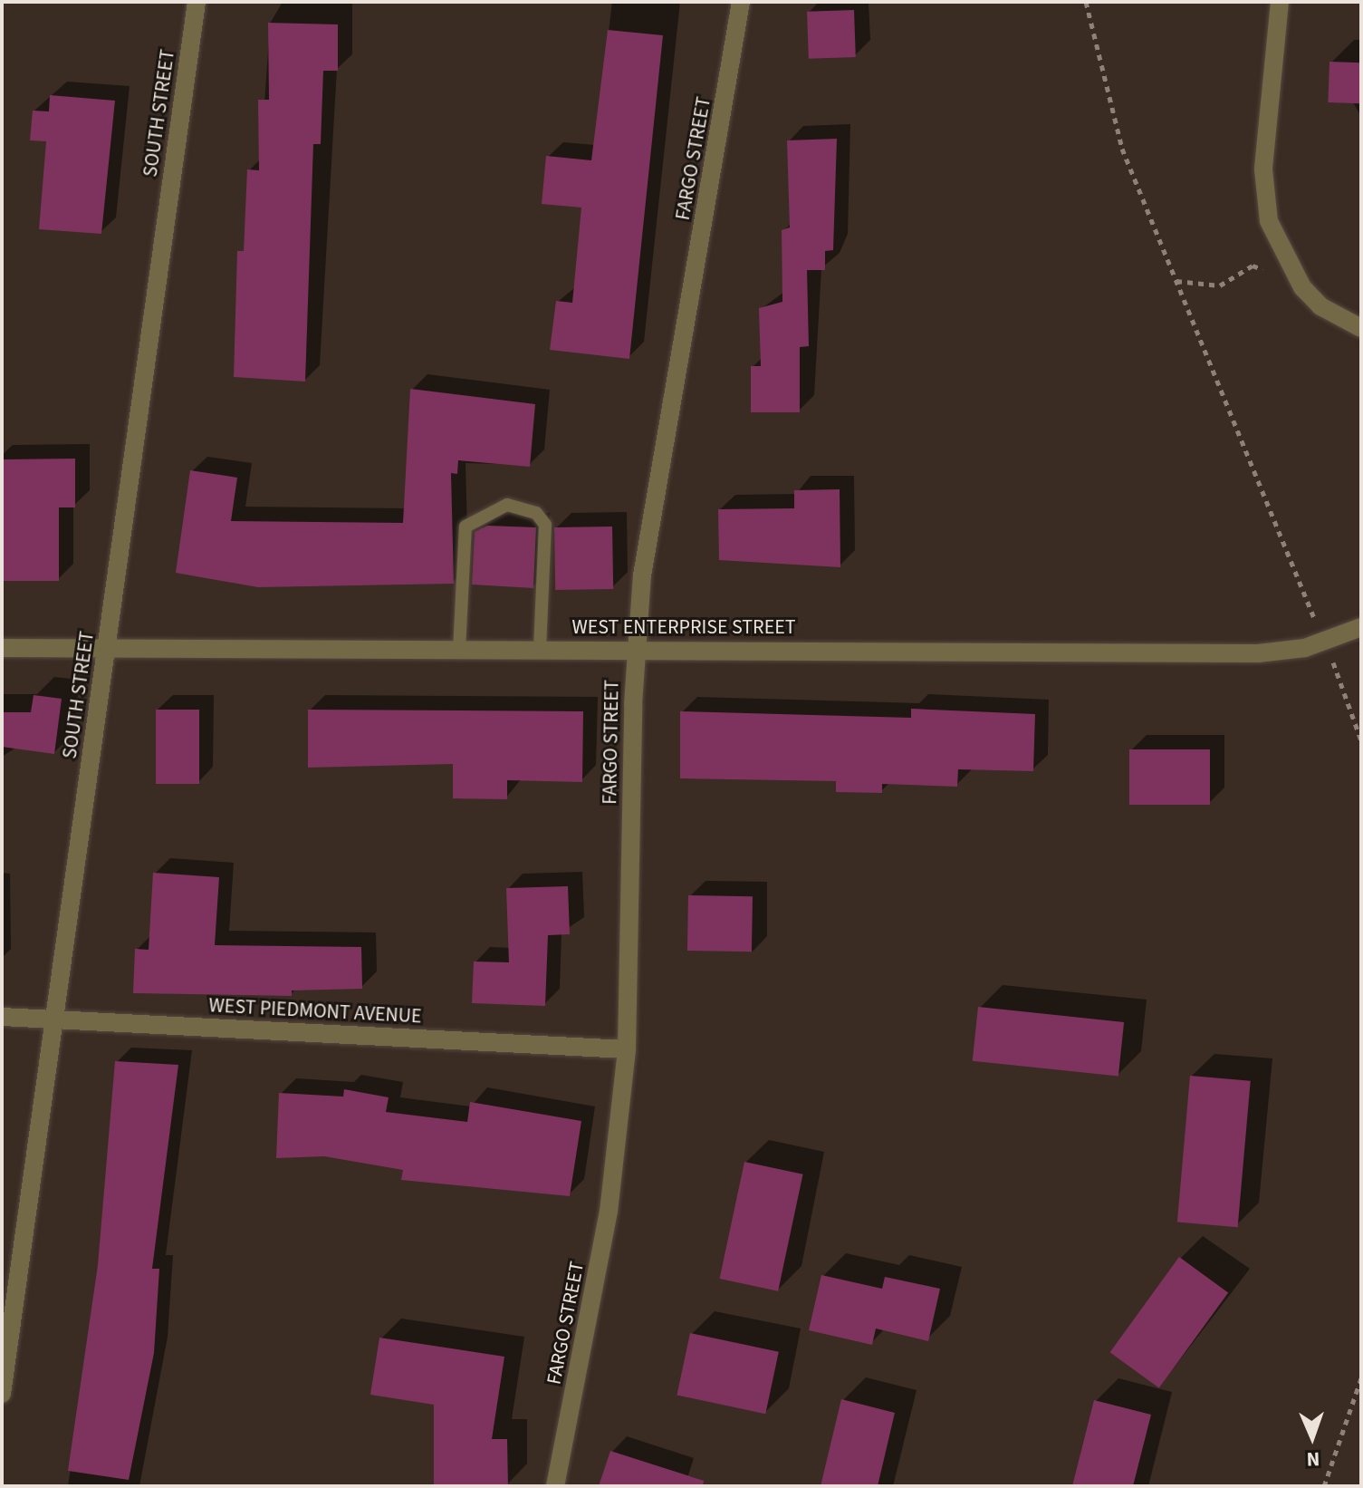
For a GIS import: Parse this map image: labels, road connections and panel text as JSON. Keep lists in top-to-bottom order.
{
  "streets": {
    "street": [
      "SOUTH STREET",
      "FARGO STREET",
      "WEST ENTERPRISE STREET",
      "WEST PIEDMONT AVENUE"
    ]
  },
  "crossings": [
    ["SOUTH STREET", "WEST ENTERPRISE STREET"],
    ["SOUTH STREET", "WEST PIEDMONT AVENUE"],
    ["FARGO STREET", "WEST ENTERPRISE STREET"],
    ["FARGO STREET", "WEST PIEDMONT AVENUE"]
  ],
  "north": "bottom"
}
